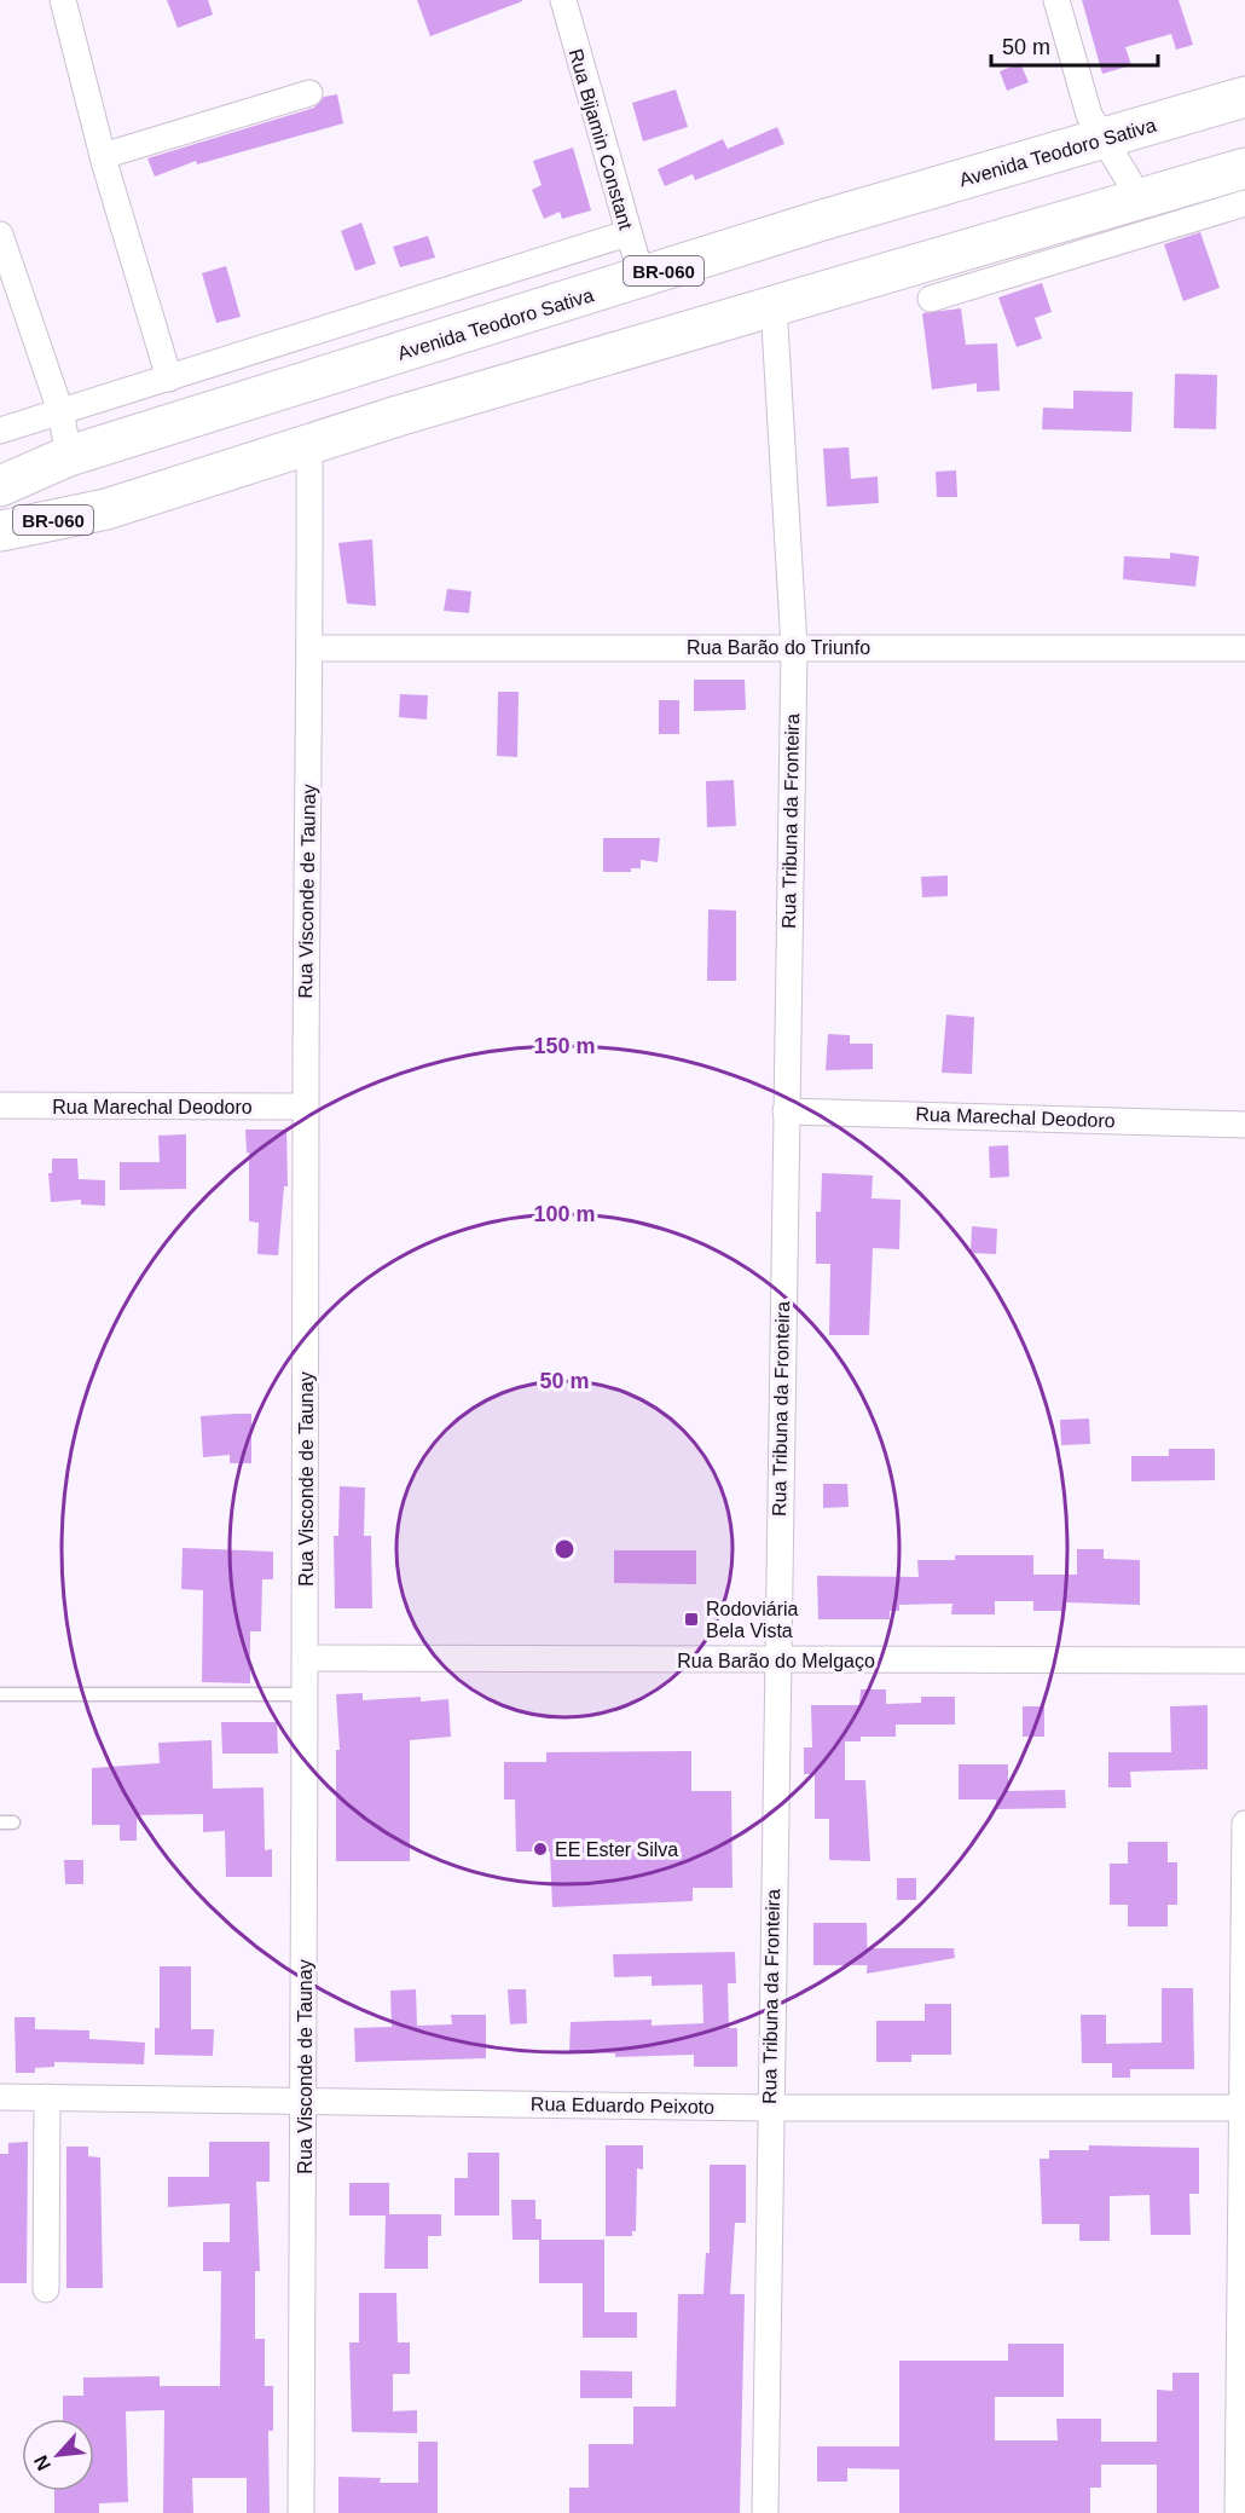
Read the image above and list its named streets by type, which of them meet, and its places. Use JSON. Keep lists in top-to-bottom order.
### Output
{
  "streets": {
    "main road": ["Avenida Teodoro Sativa", "BR-060"],
    "street": [
      "Rua Bijamin Constant",
      "Rua Barão do Triunfo",
      "Rua Tribuna da Fronteira",
      "Rua Visconde de Taunay",
      "Rua Marechal Deodoro",
      "Rua Barão do Melgaço",
      "Rua Eduardo Peixoto"
    ]
  },
  "crossings": [
    ["Rua Bijamin Constant", "Avenida Teodoro Sativa"],
    ["BR-060", "Rua Tribuna da Fronteira"],
    ["BR-060", "Rua Visconde de Taunay"],
    ["Rua Barão do Triunfo", "Rua Tribuna da Fronteira"],
    ["Rua Barão do Triunfo", "Rua Visconde de Taunay"],
    ["Rua Tribuna da Fronteira", "Rua Marechal Deodoro"],
    ["Rua Tribuna da Fronteira", "Rua Barão do Melgaço"],
    ["Rua Tribuna da Fronteira", "Rua Eduardo Peixoto"],
    ["Rua Visconde de Taunay", "Rua Marechal Deodoro"],
    ["Rua Visconde de Taunay", "Rua Barão do Melgaço"],
    ["Rua Visconde de Taunay", "Rua Eduardo Peixoto"]
  ],
  "places": {
    "transit": ["Rodoviária Bela Vista"],
    "other": ["EE Ester Silva"]
  },
  "scale_bar": "50 m",
  "north": "bottom left",
  "rings": ["150 m", "100 m", "50 m"]
}
